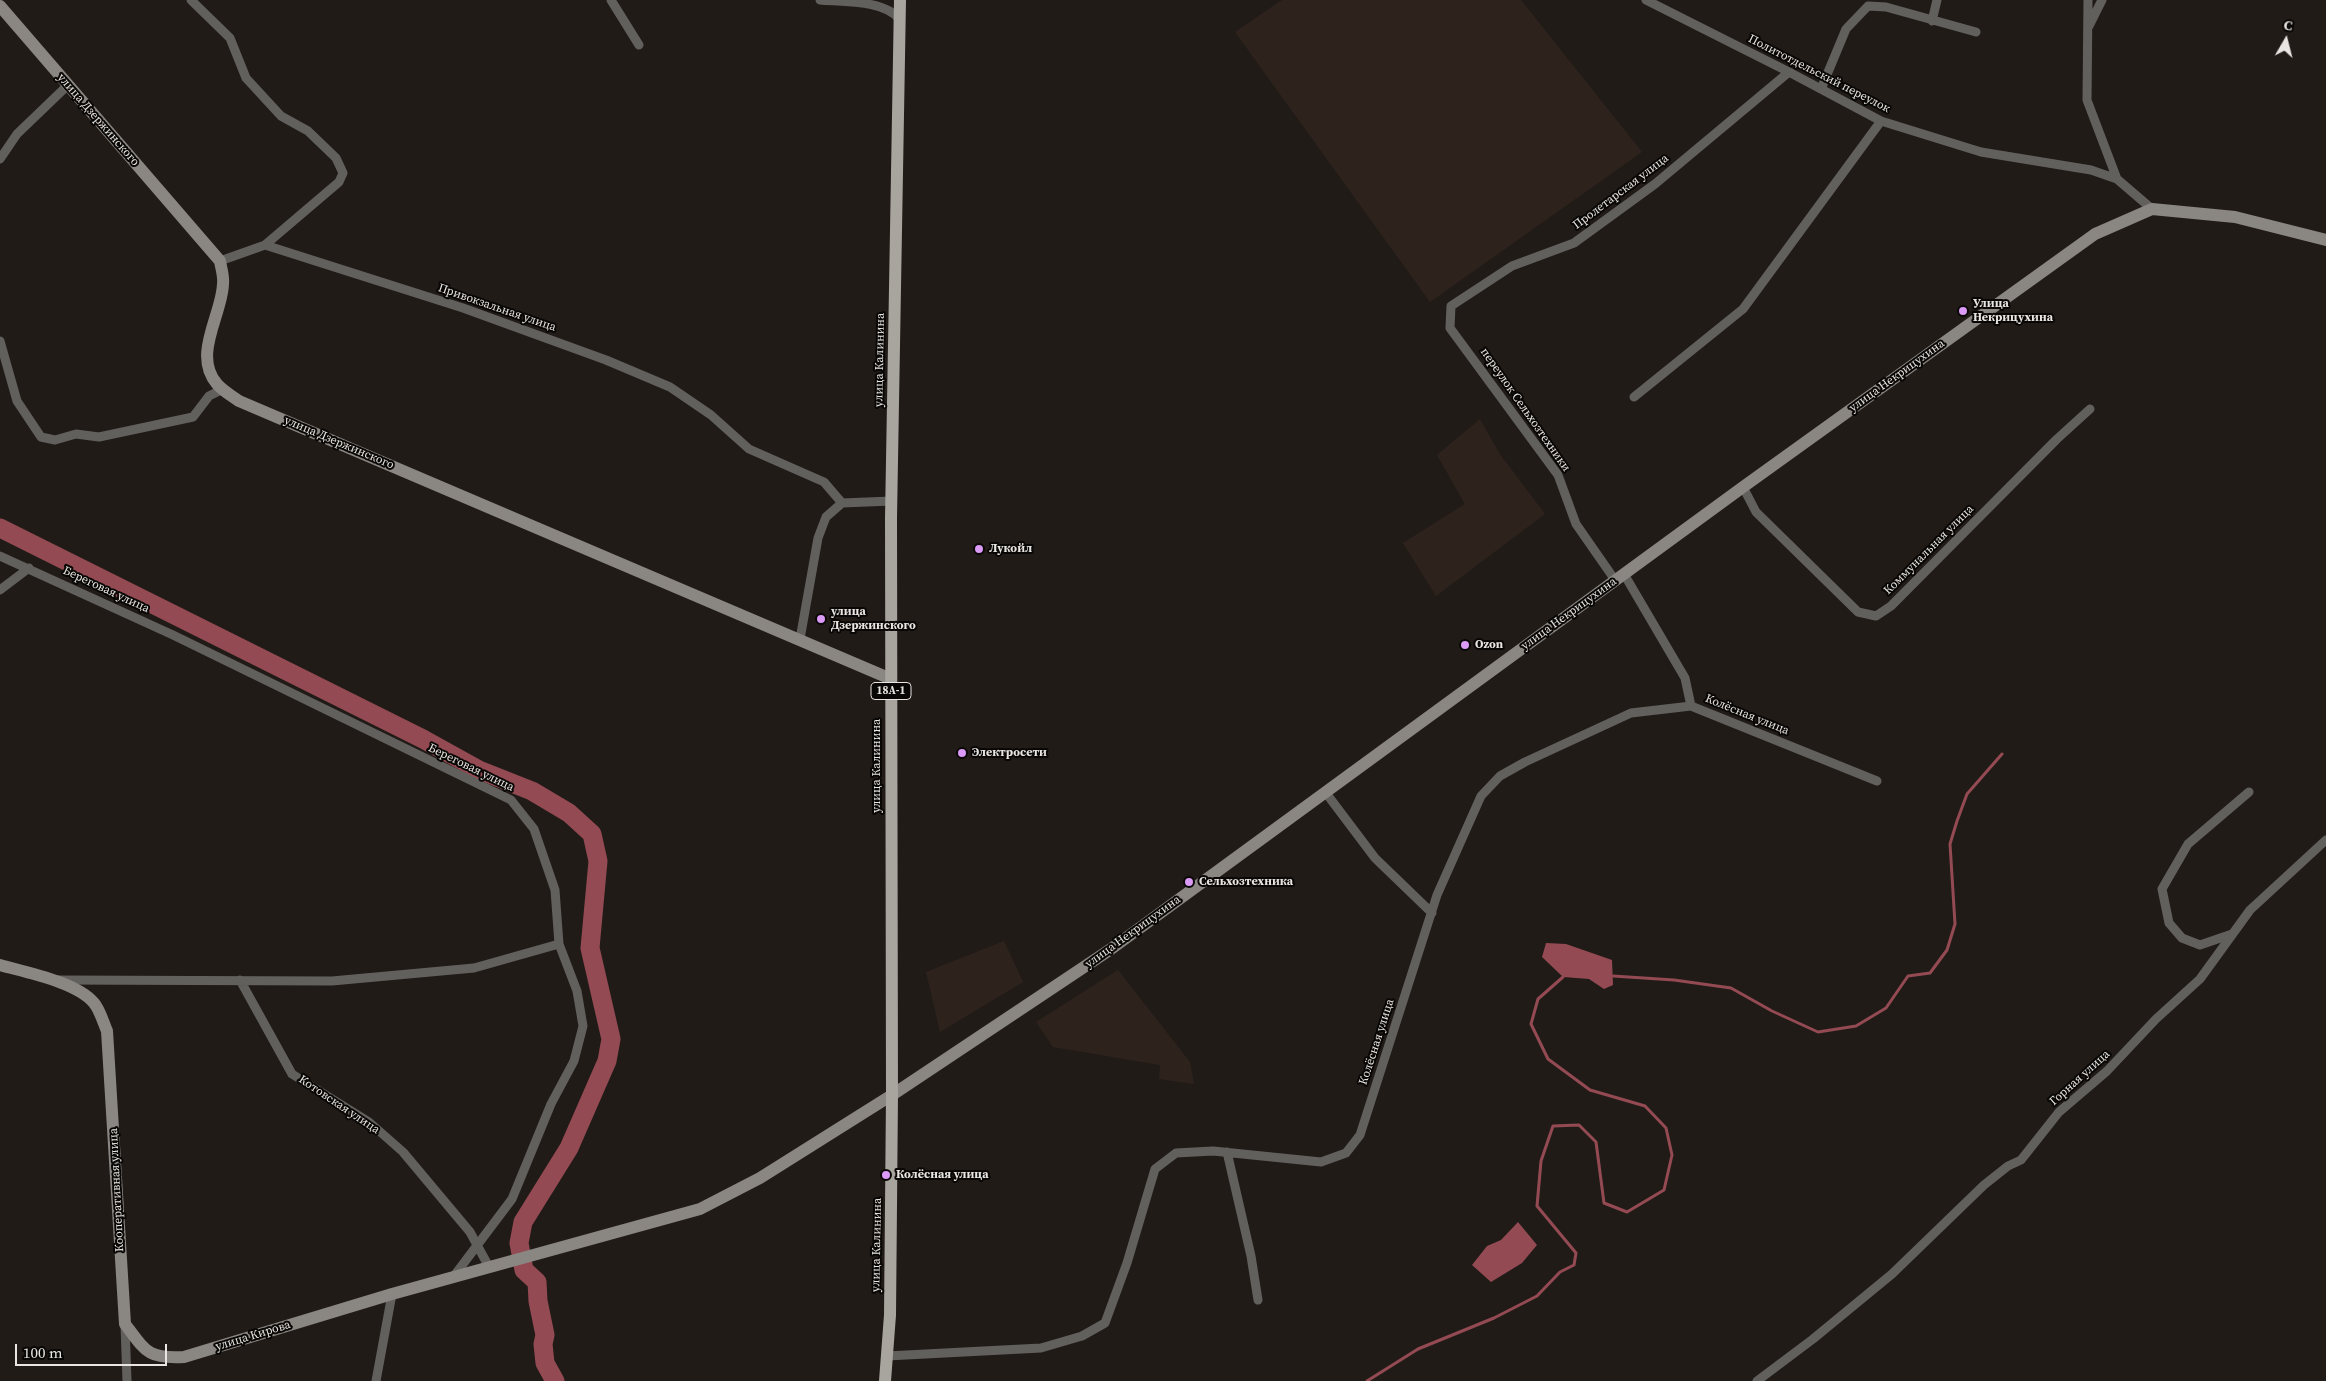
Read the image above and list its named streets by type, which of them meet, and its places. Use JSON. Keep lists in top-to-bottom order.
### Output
{
  "streets": {
    "main road": ["улица Калинина", "18А-1"],
    "street": [
      "Политотдельский переулок",
      "улица Дзержинского",
      "Пролетарская улица",
      "Привокзальная улица",
      "улица Некрицухина",
      "переулок Сельхозтехники",
      "Коммунальная улица",
      "Береговая улица",
      "Колёсная улица",
      "Горная улица",
      "Котовская улица",
      "Кооперативная улица",
      "улица Кирова"
    ]
  },
  "crossings": [
    ["Политотдельский переулок", "Пролетарская улица"],
    ["Политотдельский переулок", "улица Некрицухина"],
    ["улица Дзержинского", "улица Калинина"],
    ["Пролетарская улица", "переулок Сельхозтехники"],
    ["улица Калинина", "улица Некрицухина"],
    ["улица Калинина", "Колёсная улица"],
    ["улица Некрицухина", "переулок Сельхозтехники"],
    ["улица Некрицухина", "Коммунальная улица"],
    ["улица Некрицухина", "улица Кирова"],
    ["переулок Сельхозтехники", "Колёсная улица"],
    ["Береговая улица", "Котовская улица"],
    ["Береговая улица", "улица Кирова"],
    ["Котовская улица", "улица Кирова"],
    ["Кооперативная улица", "улица Кирова"]
  ],
  "places": [
    "Улица Некрицухина",
    "Лукойл",
    "улица Дзержинского",
    "Ozon",
    "Электросети",
    "Сельхозтехника",
    "Колёсная улица"
  ],
  "scale_bar": "100 m",
  "north": "top"
}
